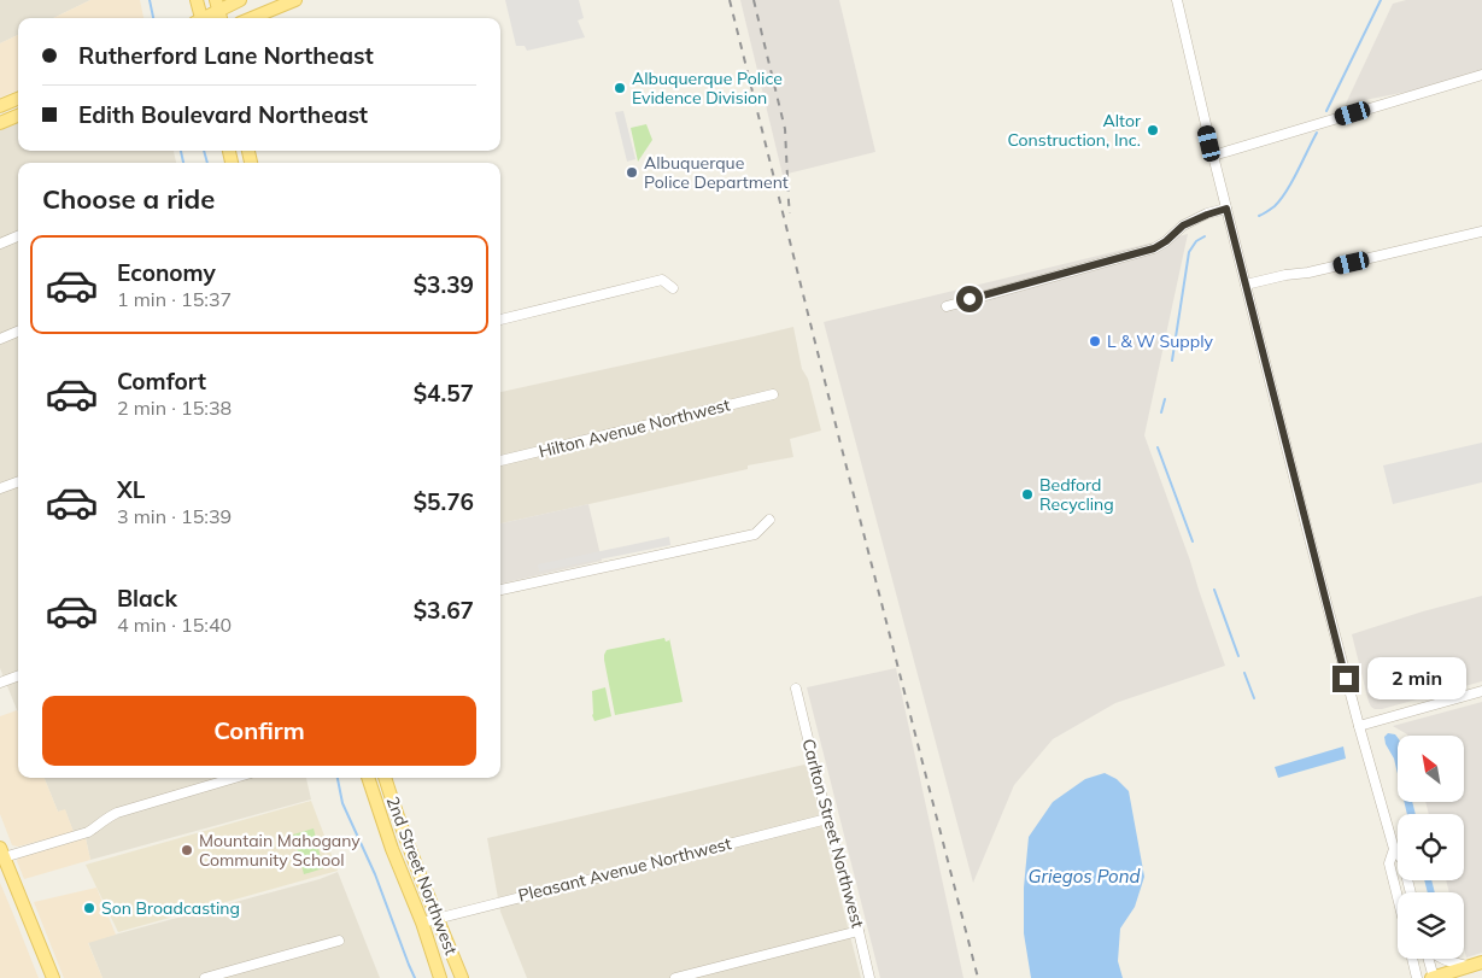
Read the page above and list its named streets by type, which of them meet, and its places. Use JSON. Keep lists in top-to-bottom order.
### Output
{
  "streets": {
    "main road": ["2nd Street Northwest"],
    "street": ["Hilton Avenue Northwest", "Carlton Street Northwest", "Pleasant Avenue Northwest"]
  },
  "crossings": [
    ["Carlton Street Northwest", "Pleasant Avenue Northwest"],
    ["Pleasant Avenue Northwest", "2nd Street Northwest"]
  ],
  "water": ["Griegos Pond"],
  "places": [
    "Albuquerque Police Evidence Division",
    "Altor Construction, Inc.",
    "Albuquerque Police Department",
    "L & W Supply",
    "Bedford Recycling",
    "Mountain Mahogany Community School",
    "Son Broadcasting"
  ],
  "north": "top left",
  "page": {
    "banner": ["Rutherford Lane Northeast", "Edith Boulevard Northeast"],
    "heading": "Choose a ride",
    "list": [
      {
        "name": "Economy",
        "note": "1 min · 15:37",
        "value": "$3.39"
      },
      {
        "name": "Comfort",
        "note": "2 min · 15:38",
        "value": "$4.57"
      },
      {
        "name": "XL",
        "note": "3 min · 15:39",
        "value": "$5.76"
      },
      {
        "name": "Black",
        "note": "4 min · 15:40",
        "value": "$3.67"
      }
    ],
    "bubble": "2 min",
    "buttons": "Confirm"
  }
}
